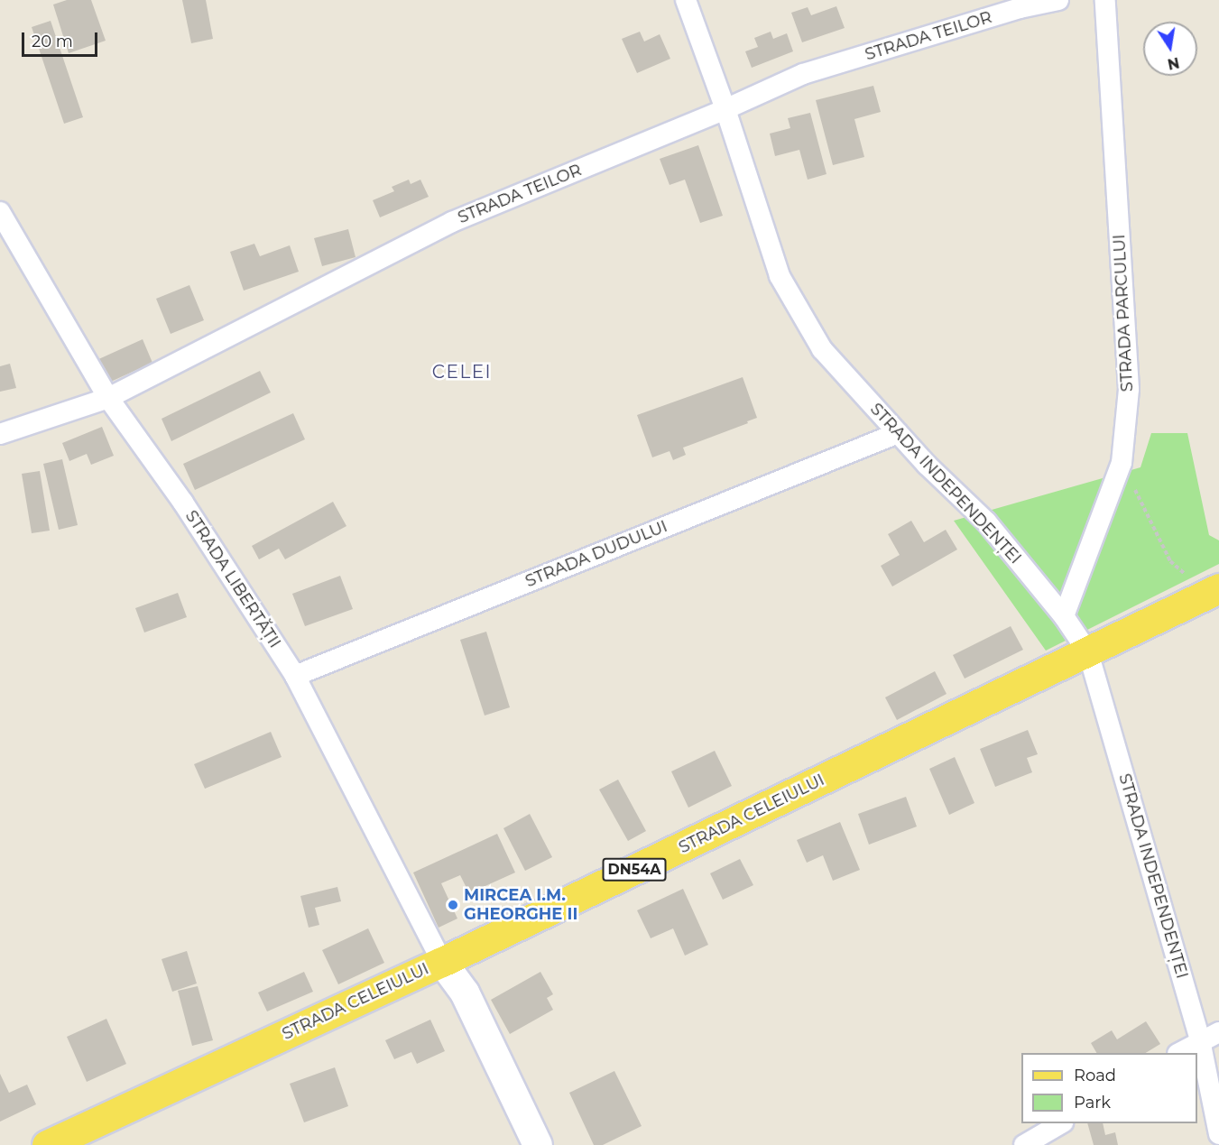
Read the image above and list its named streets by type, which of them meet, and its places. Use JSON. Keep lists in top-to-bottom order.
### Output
{
  "streets": {
    "main road": ["STRADA CELEIULUI", "DN54A"],
    "street": [
      "STRADA TEILOR",
      "STRADA PARCULUI",
      "STRADA INDEPENDENȚEI",
      "STRADA DUDULUI",
      "STRADA LIBERTĂȚII"
    ]
  },
  "crossings": [
    ["STRADA TEILOR", "STRADA INDEPENDENȚEI"],
    ["STRADA TEILOR", "STRADA LIBERTĂȚII"],
    ["STRADA PARCULUI", "STRADA INDEPENDENȚEI"],
    ["STRADA INDEPENDENȚEI", "STRADA DUDULUI"],
    ["STRADA INDEPENDENȚEI", "STRADA CELEIULUI"],
    ["STRADA DUDULUI", "STRADA LIBERTĂȚII"],
    ["STRADA LIBERTĂȚII", "STRADA CELEIULUI"]
  ],
  "districts": ["CELEI"],
  "places": ["MIRCEA I.M. GHEORGHE II"],
  "legend": ["Road", "Park"],
  "scale_bar": "20 m",
  "north": "bottom"
}
